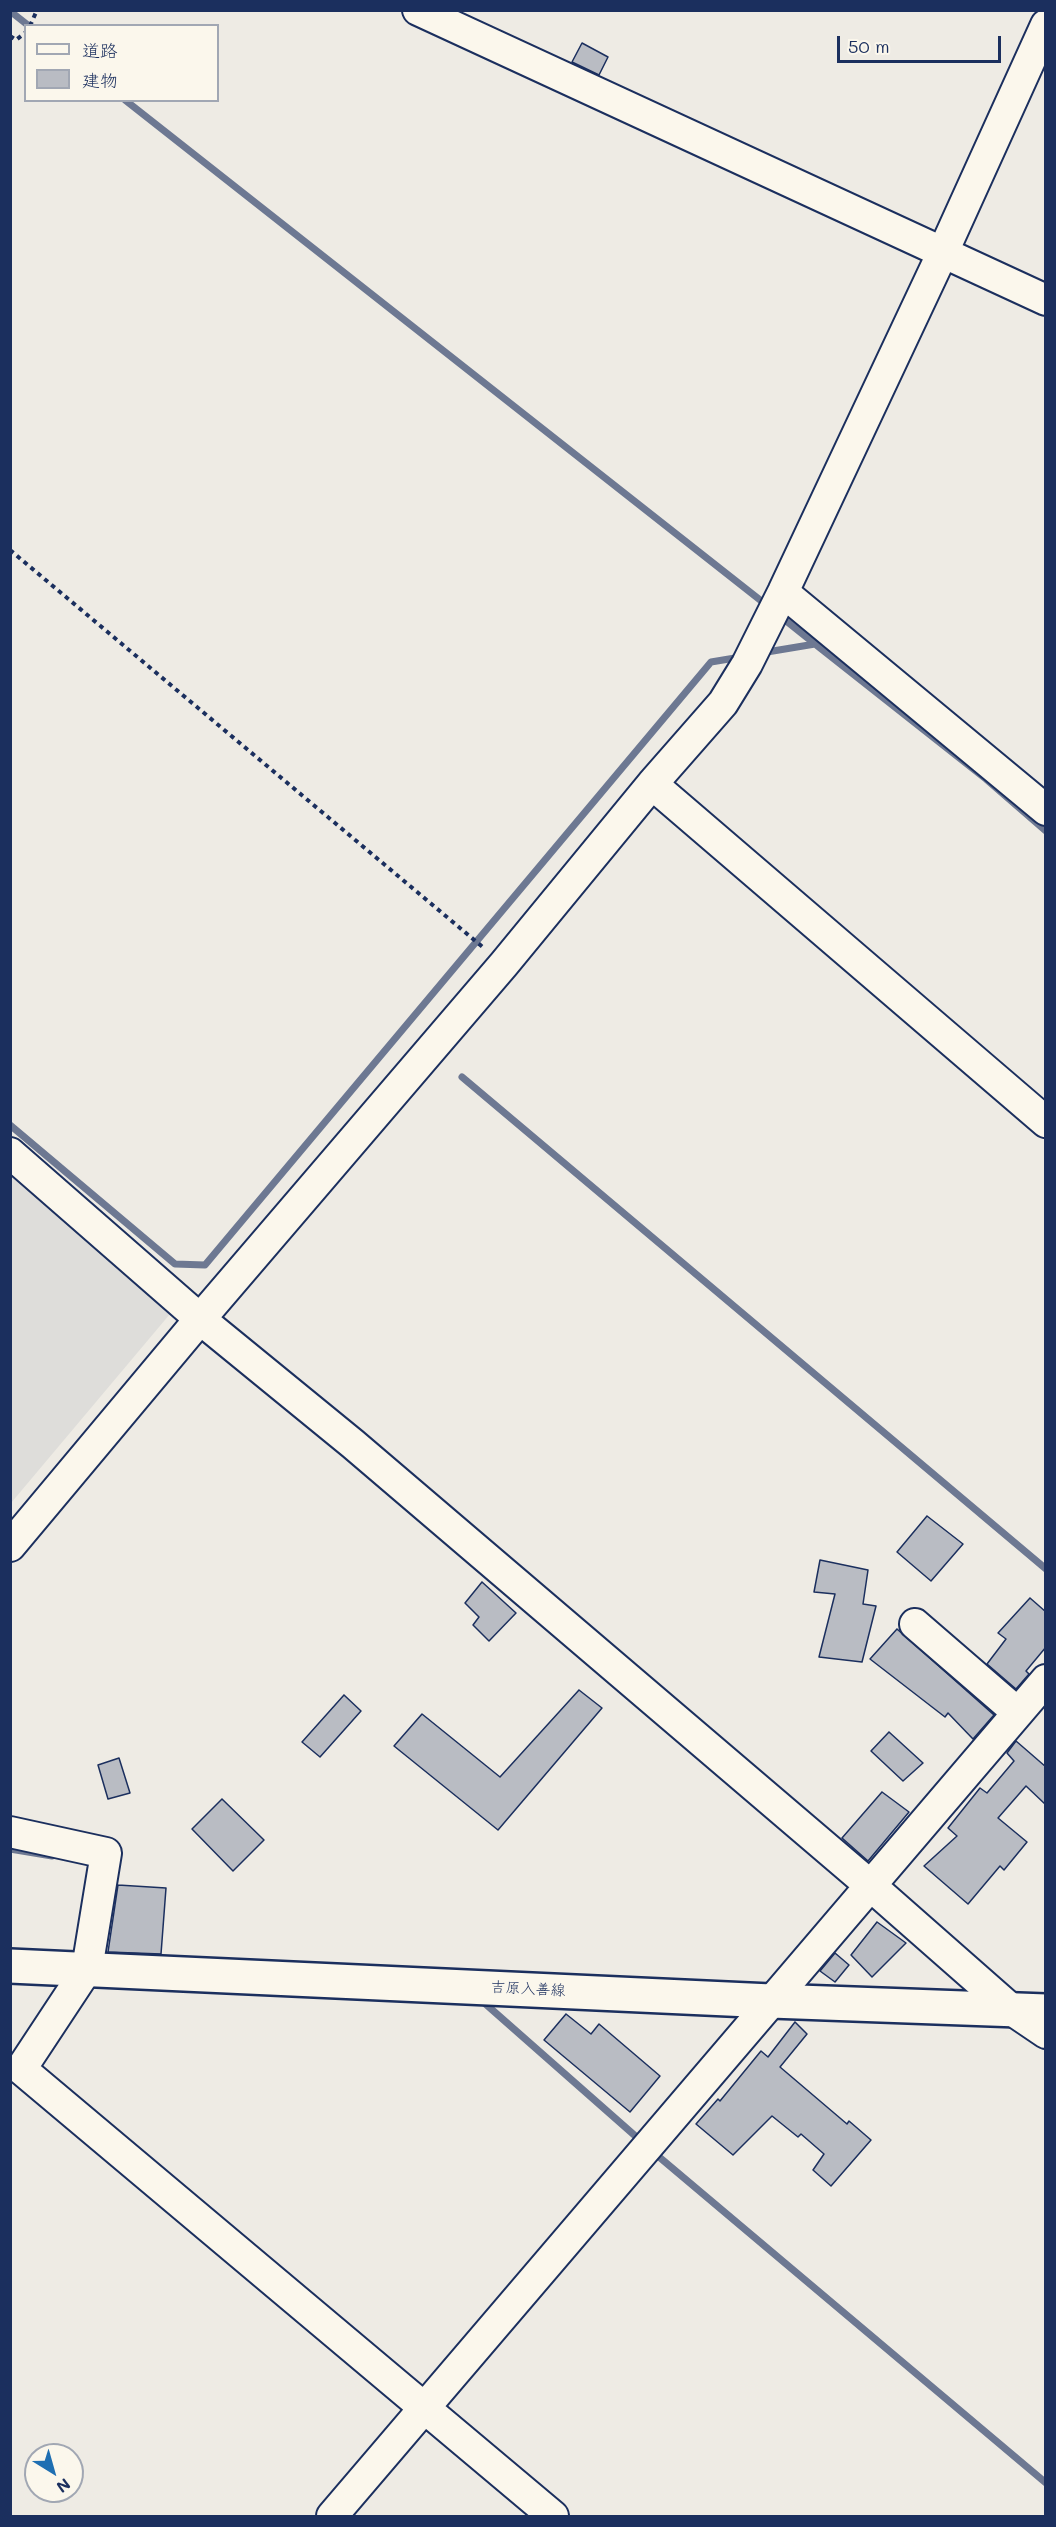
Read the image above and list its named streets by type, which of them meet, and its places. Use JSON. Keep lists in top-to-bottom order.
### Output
{
  "streets": {
    "main road": ["吉原入善線"]
  },
  "legend": ["道路", "建物"],
  "scale_bar": "50 m",
  "north": "bottom right"
}
